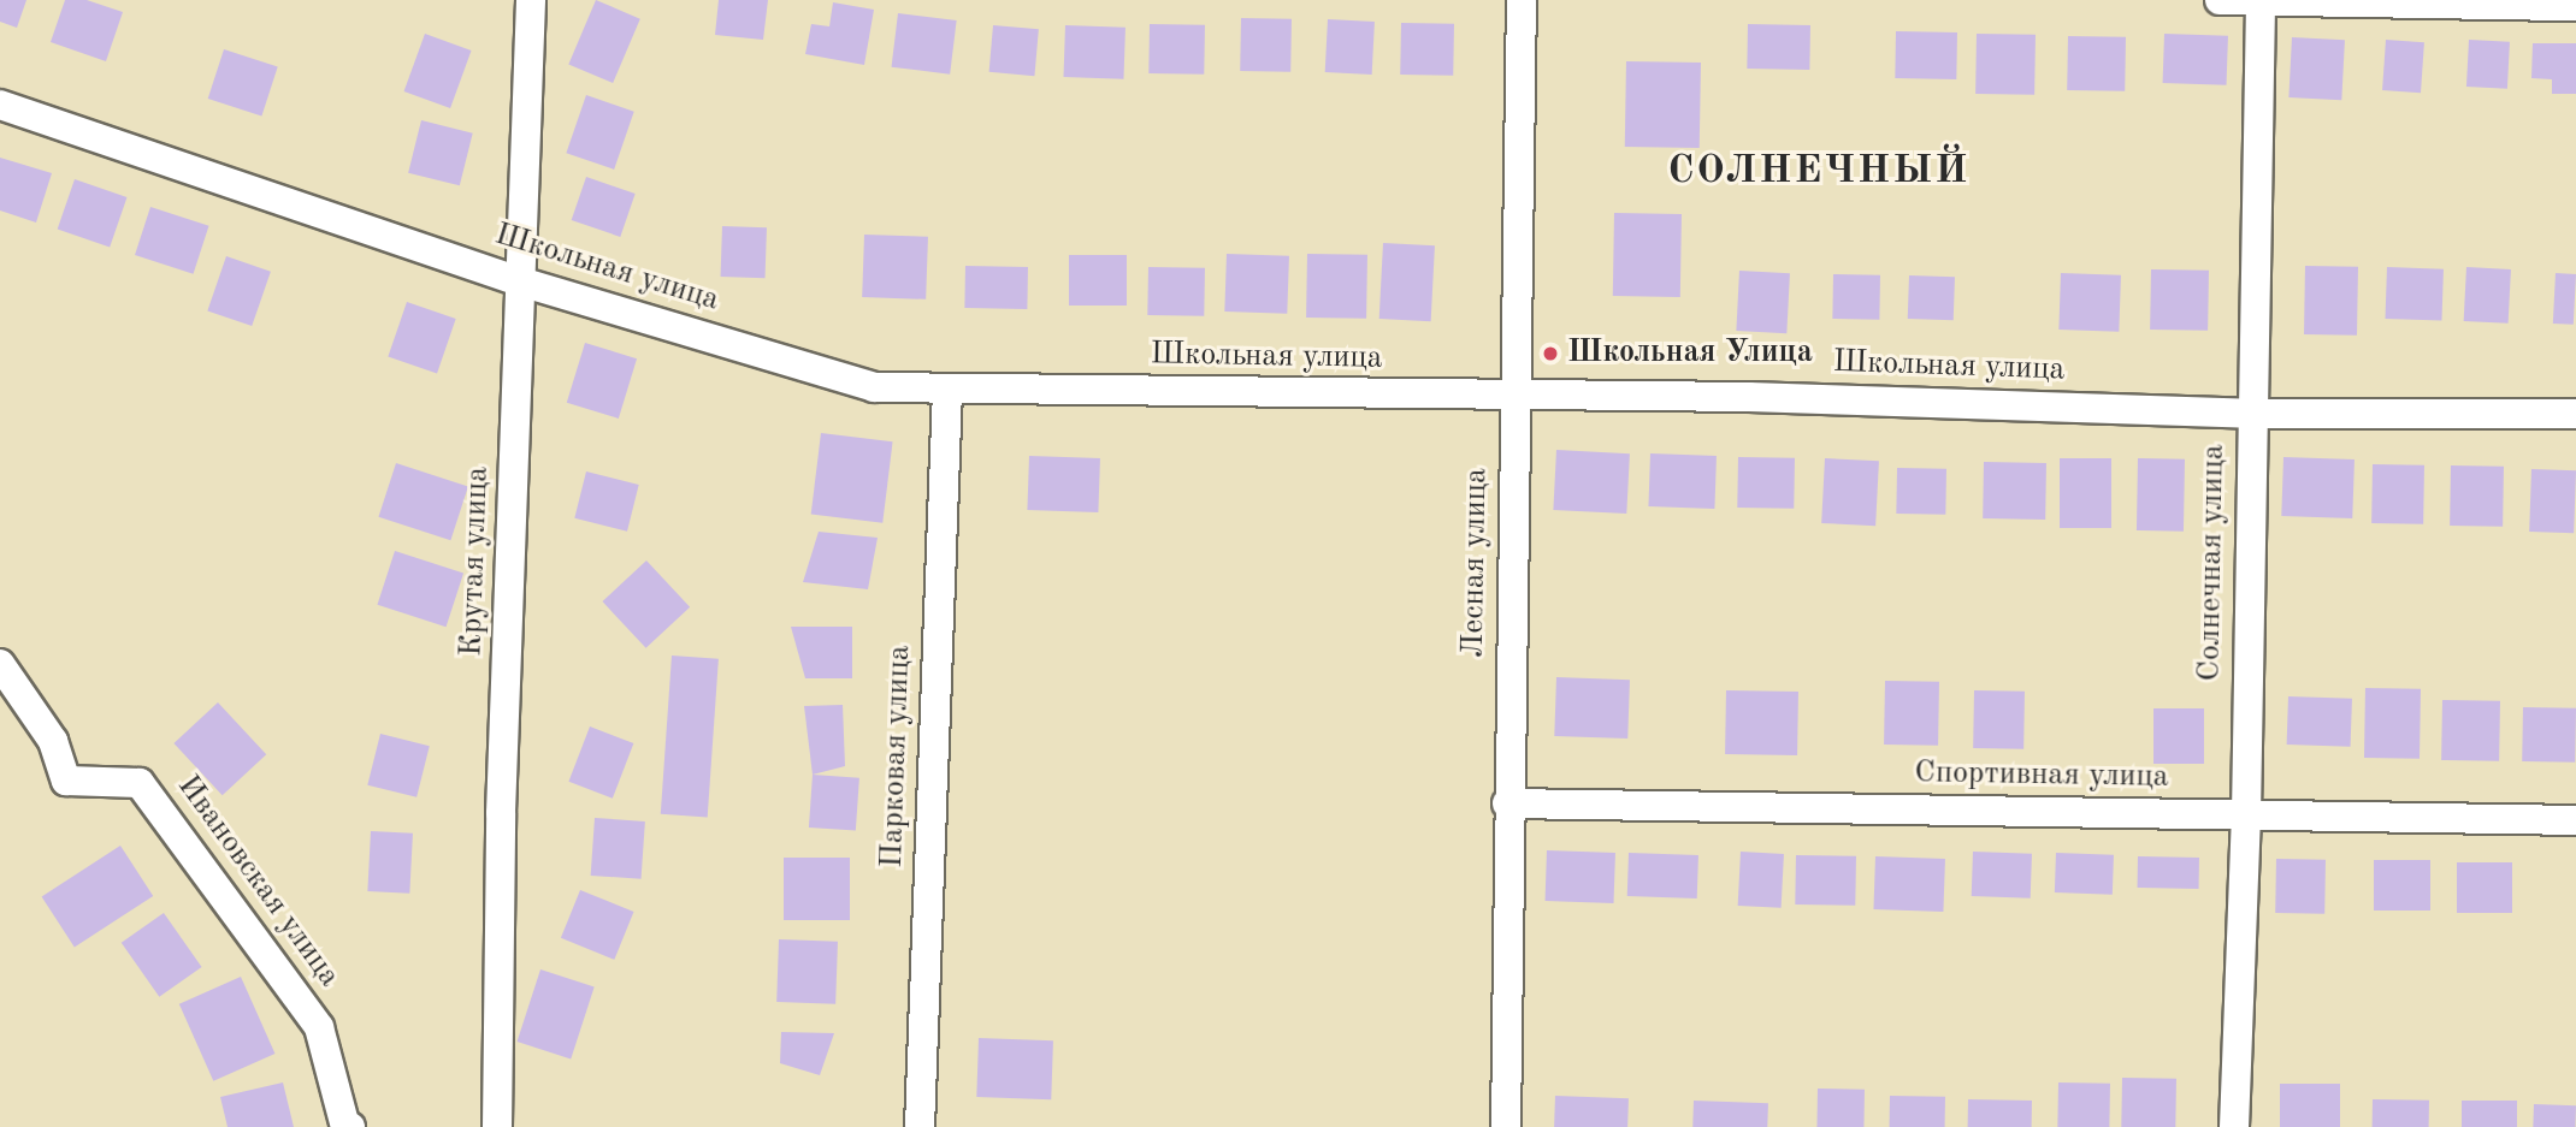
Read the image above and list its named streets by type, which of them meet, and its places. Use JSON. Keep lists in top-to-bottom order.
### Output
{
  "streets": {
    "street": [
      "Школьная улица",
      "Крутая улица",
      "Лесная улица",
      "Солнечная улица",
      "Парковая улица",
      "Спортивная улица",
      "Ивановская улица"
    ]
  },
  "crossings": [
    ["Школьная улица", "Крутая улица"],
    ["Школьная улица", "Лесная улица"],
    ["Школьная улица", "Солнечная улица"],
    ["Школьная улица", "Парковая улица"],
    ["Лесная улица", "Спортивная улица"],
    ["Солнечная улица", "Спортивная улица"]
  ],
  "districts": ["СОЛНЕЧНЫЙ"],
  "places": ["Школьная Улица"]
}
